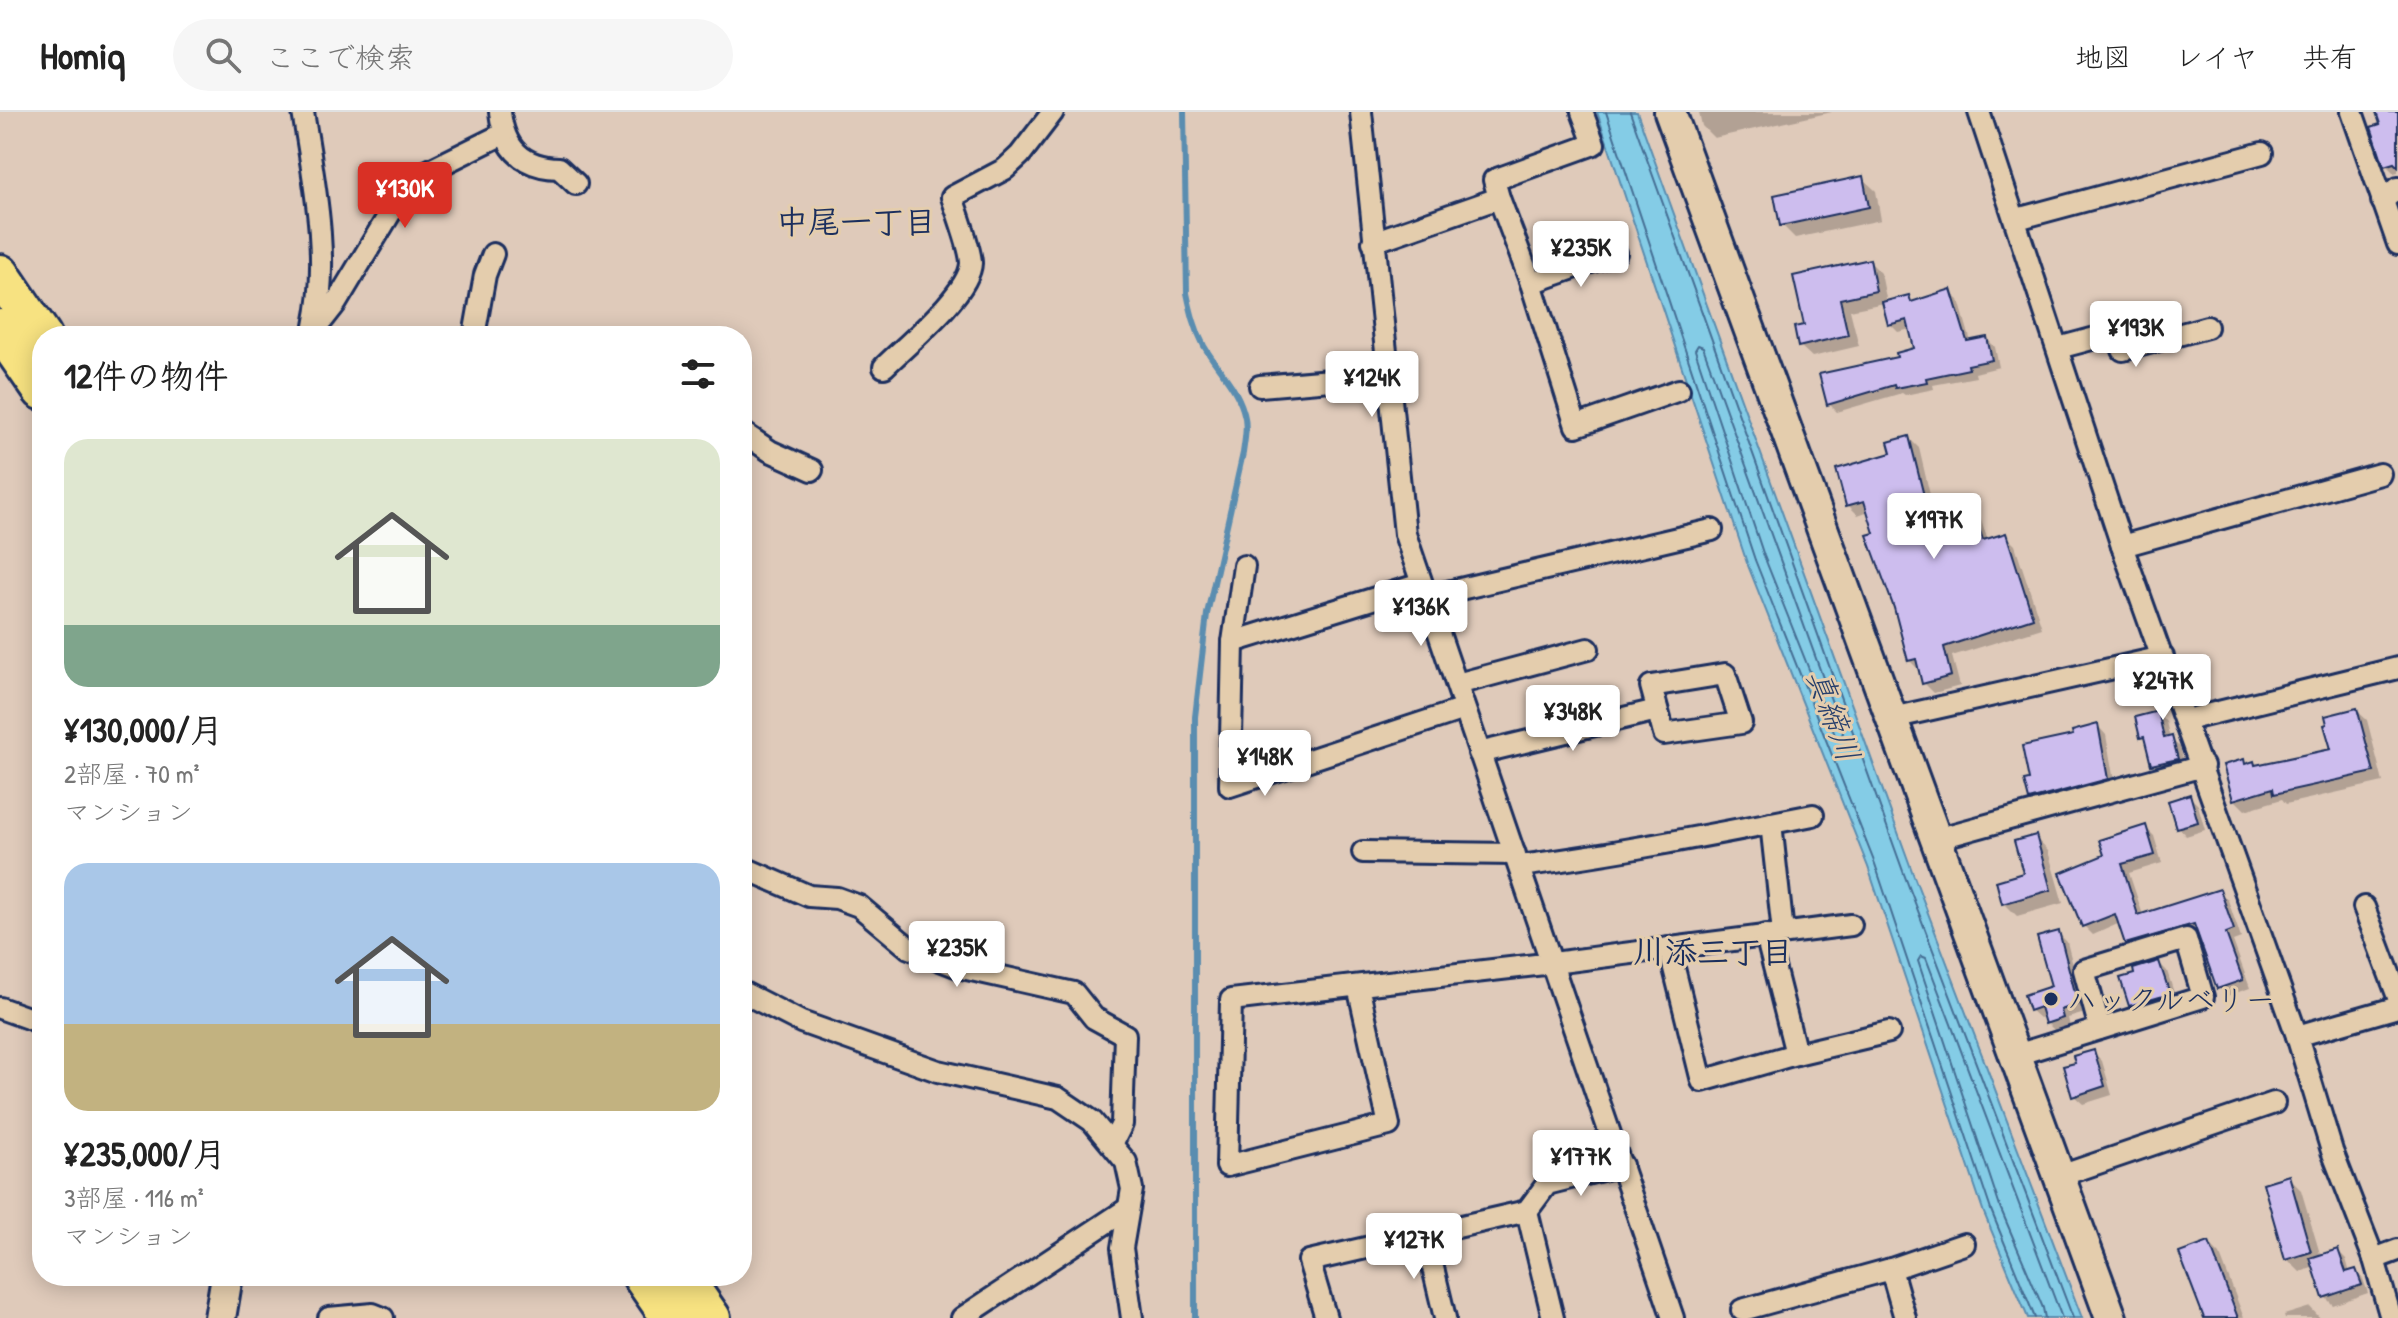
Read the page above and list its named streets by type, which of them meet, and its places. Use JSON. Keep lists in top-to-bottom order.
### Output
{
  "districts": ["中尾一丁目", "川添三丁目"],
  "water": ["真締川"],
  "places": ["ハックルベリー"],
  "page": {
    "header": "Homiq",
    "search": "ここで検索",
    "nav": ["地図", "レイヤ", "共有"],
    "price": [
      "¥130K",
      "¥235K",
      "¥193K",
      "¥124K",
      "¥197K",
      "¥136K",
      "¥247K",
      "¥348K",
      "¥148K",
      "¥235K",
      "¥177K",
      "¥127K"
    ],
    "heading": "12件の物件",
    "list": [
      {
        "name": "¥130,000/月",
        "note": "2部屋 · 70 m² · マンション"
      },
      {
        "name": "¥235,000/月",
        "note": "3部屋 · 116 m² · マンション"
      }
    ]
  }
}
